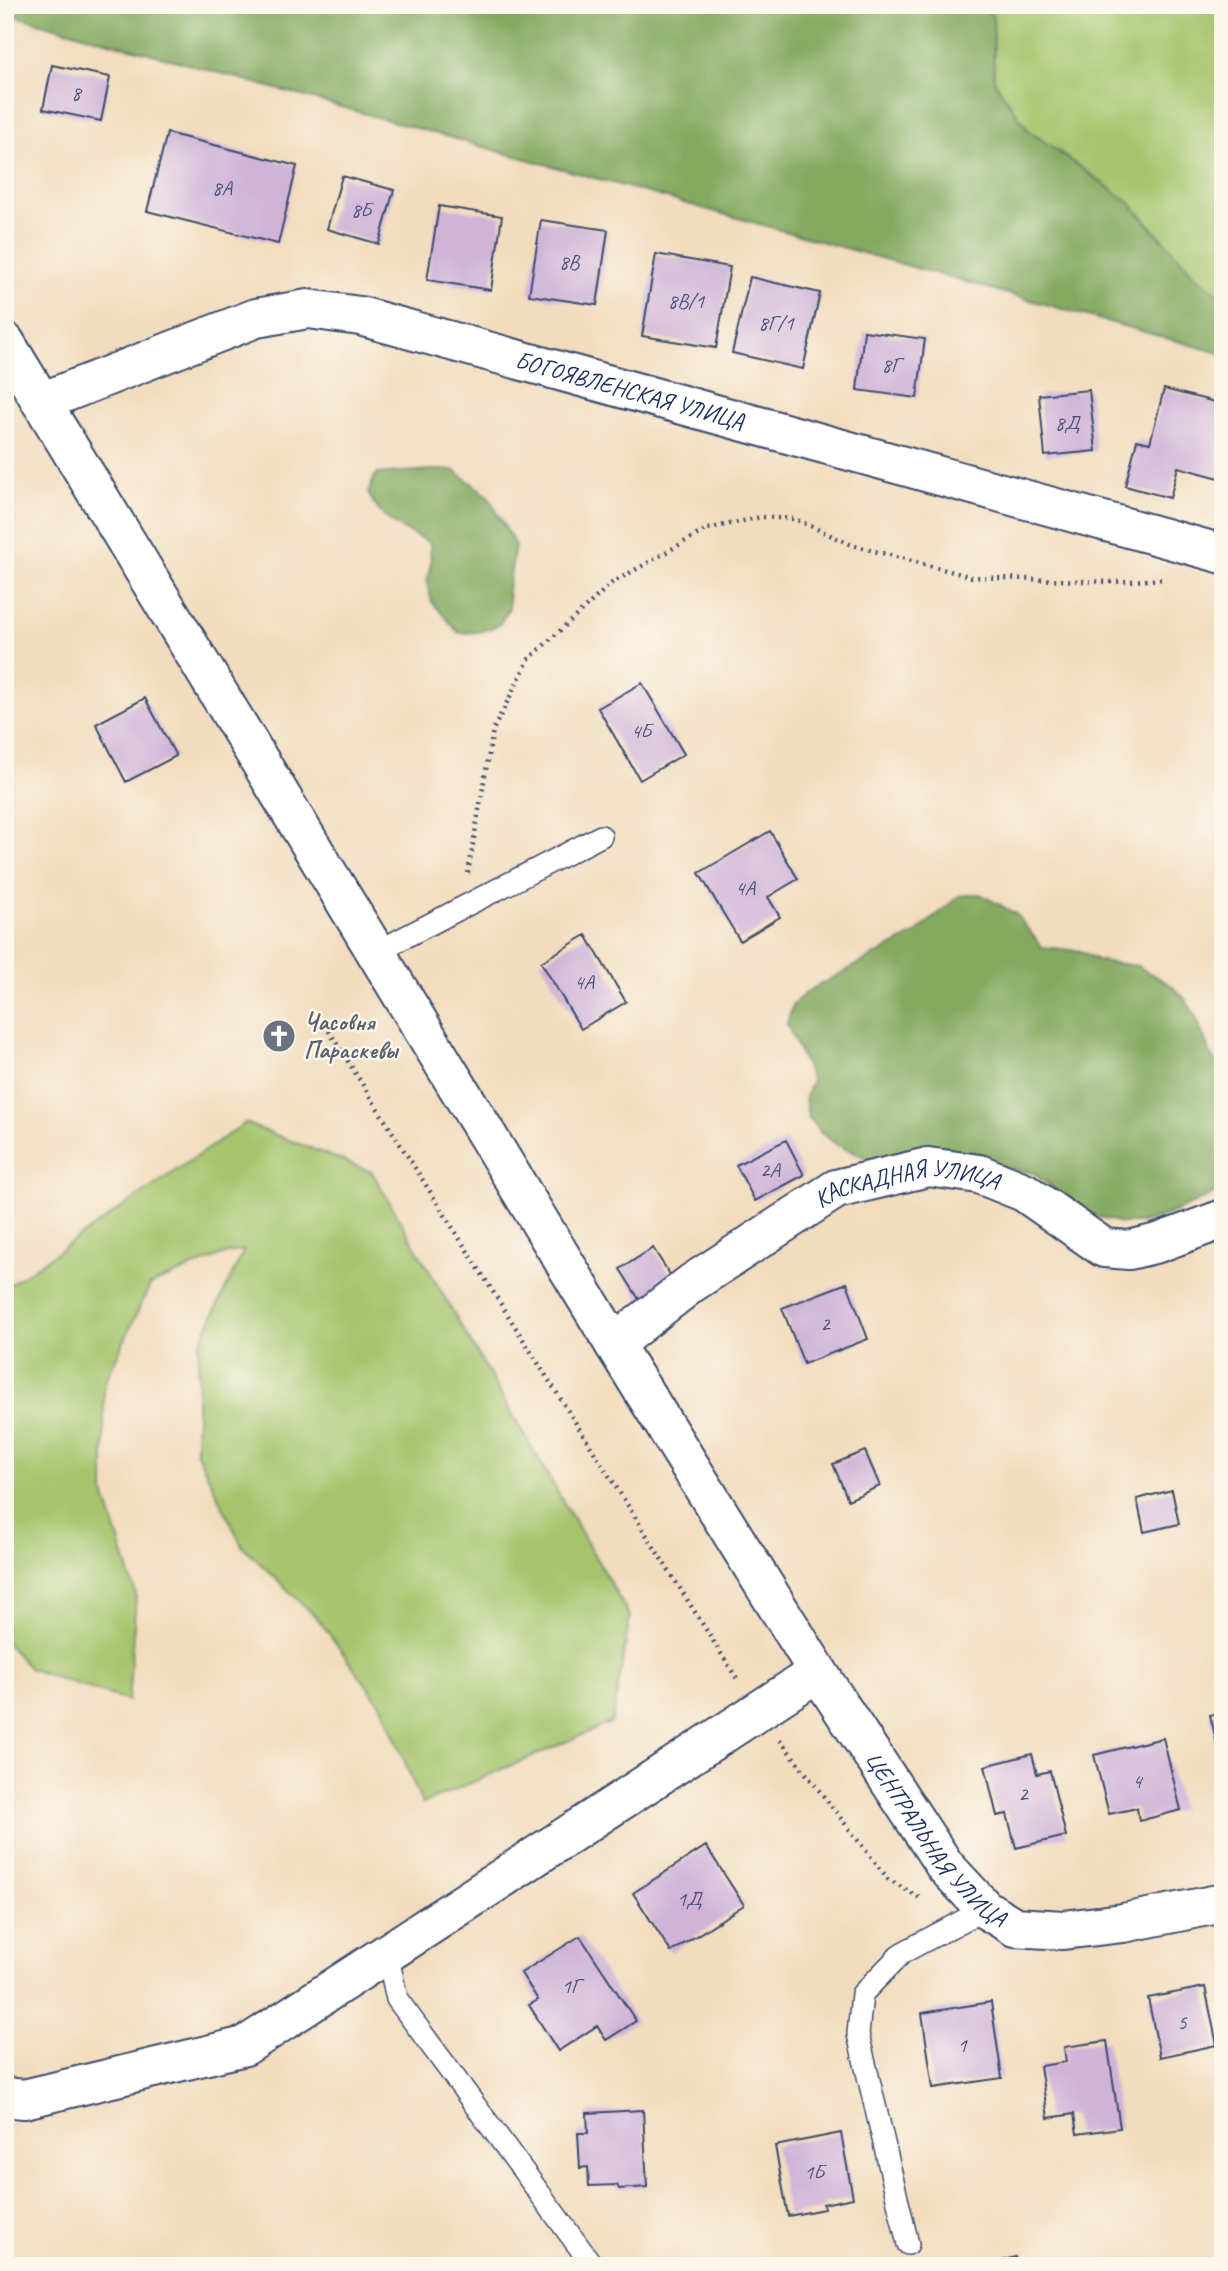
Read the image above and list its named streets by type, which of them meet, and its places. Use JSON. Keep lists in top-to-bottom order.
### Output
{
  "streets": {
    "street": ["БОГОЯВЛЕНСКАЯ УЛИЦА", "КАСКАДНАЯ УЛИЦА", "ЦЕНТРАЛЬНАЯ УЛИЦА"]
  },
  "crossings": [
    ["БОГОЯВЛЕНСКАЯ УЛИЦА", "ЦЕНТРАЛЬНАЯ УЛИЦА"],
    ["КАСКАДНАЯ УЛИЦА", "ЦЕНТРАЛЬНАЯ УЛИЦА"]
  ],
  "places": {
    "church": ["Часовня Параскевы"]
  },
  "house_numbers": [
    "8",
    "8А",
    "8Б",
    "8В",
    "8В/1",
    "8Г/1",
    "8Г",
    "8Д",
    "4Б",
    "4А",
    "4А",
    "2А",
    "2",
    "4",
    "2",
    "1Д",
    "1Г",
    "5",
    "1",
    "1Б"
  ]
}
